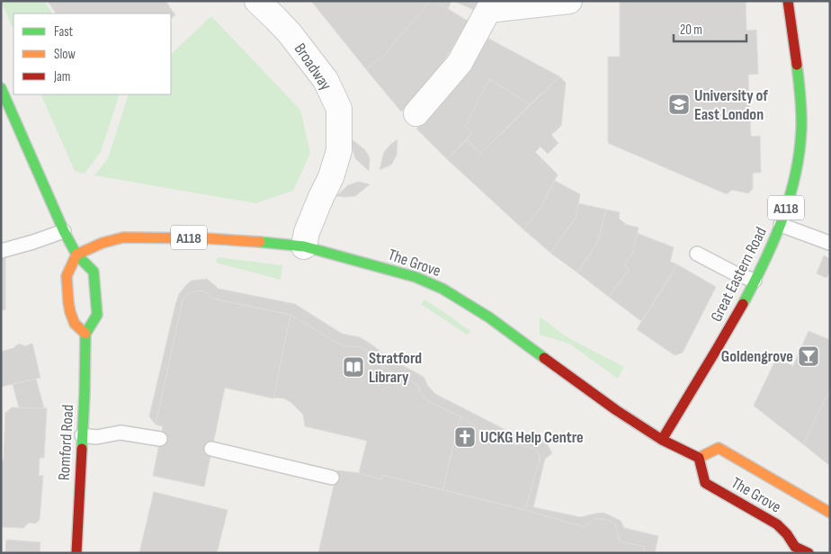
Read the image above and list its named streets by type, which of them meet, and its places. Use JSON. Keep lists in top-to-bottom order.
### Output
{
  "streets": {
    "main road": [
      "A118",
      "The Grove",
      "Great Eastern Road",
      "Romford Road"
    ],
    "street": ["Broadway"]
  },
  "crossings": [
    ["Broadway", "The Grove"],
    ["The Grove", "Great Eastern Road"]
  ],
  "places": {
    "school or university": ["University of East London"],
    "bar": ["Goldengrove"],
    "library": ["Stratford Library"],
    "church": ["UCKG Help Centre"]
  },
  "legend": ["Fast", "Slow", "Jam"],
  "scale_bar": "20 m"
}
